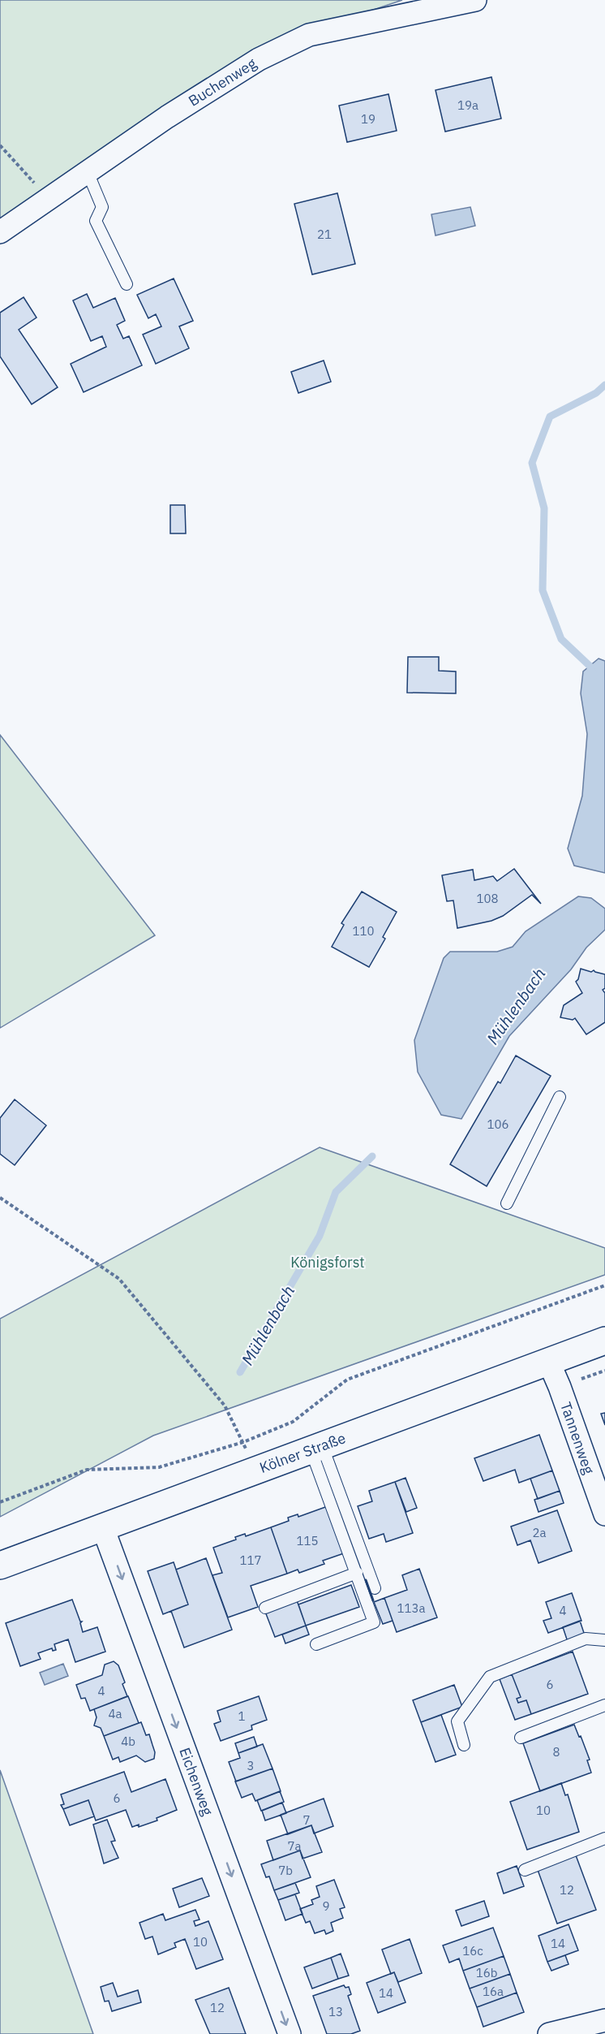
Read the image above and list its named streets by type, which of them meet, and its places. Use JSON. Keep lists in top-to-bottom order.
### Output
{
  "streets": {
    "main road": ["Kölner Straße"],
    "street": ["Buchenweg", "Tannenweg", "Eichenweg"]
  },
  "crossings": [
    ["Tannenweg", "Kölner Straße"],
    ["Kölner Straße", "Eichenweg"]
  ],
  "one_way": ["Eichenweg"],
  "water": ["Mühlenbach"],
  "parks": ["Königsforst"],
  "house_numbers": [
    "19a",
    "19",
    "21",
    "108",
    "110",
    "106",
    "2a",
    "115",
    "117",
    "113a",
    "4",
    "6",
    "4",
    "4a",
    "1",
    "4b",
    "8",
    "3",
    "6",
    "10",
    "7",
    "7a",
    "7b",
    "12",
    "9",
    "10",
    "14",
    "16c",
    "16b",
    "16a",
    "14",
    "12",
    "13"
  ]
}
